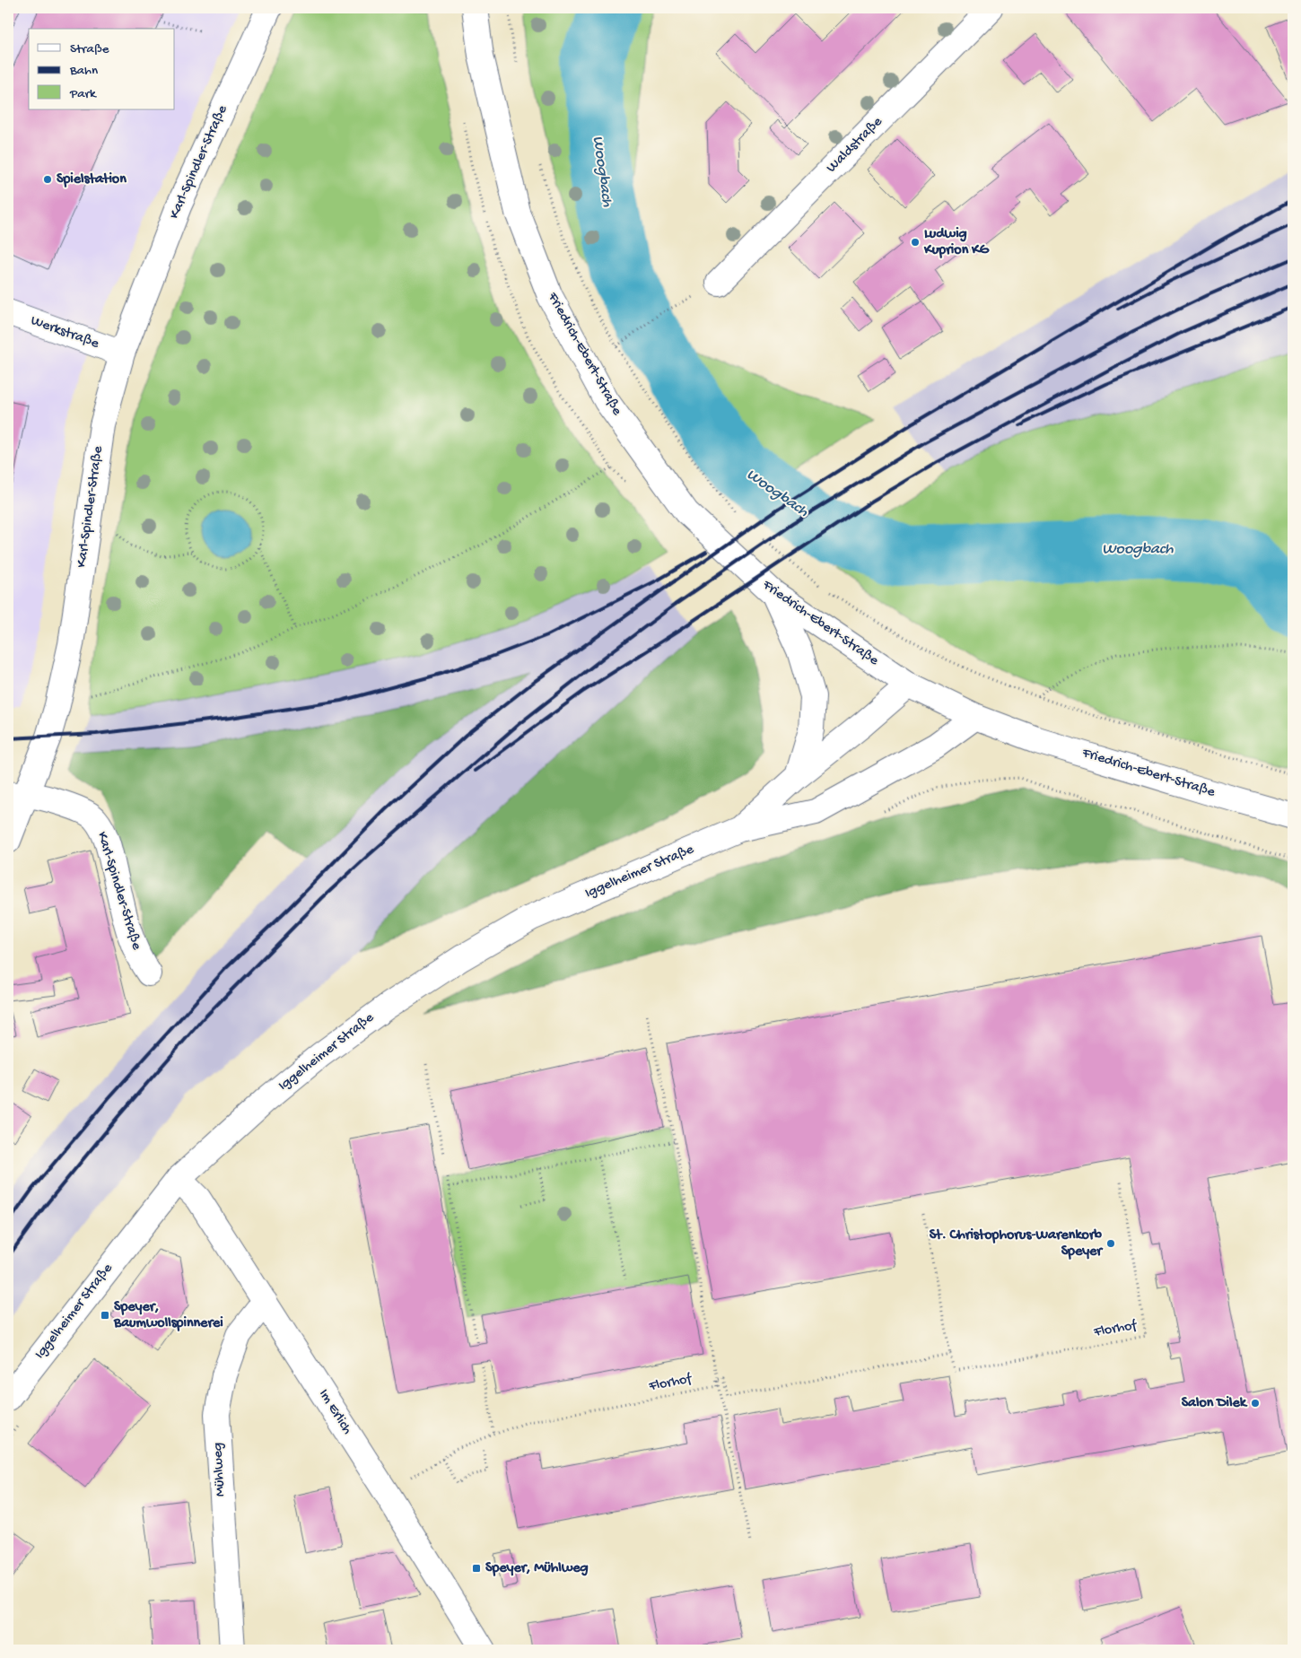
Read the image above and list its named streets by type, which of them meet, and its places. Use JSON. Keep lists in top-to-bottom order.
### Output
{
  "streets": {
    "main road": [
      "Waldstraße",
      "Karl-Spindler-Straße",
      "Werkstraße",
      "Friedrich-Ebert-Straße",
      "Iggelheimer Straße",
      "Im Erlich",
      "Mühlweg"
    ],
    "path": ["Florhof"]
  },
  "crossings": [
    ["Karl-Spindler-Straße", "Werkstraße"],
    ["Friedrich-Ebert-Straße", "Iggelheimer Straße"],
    ["Iggelheimer Straße", "Im Erlich"],
    ["Florhof", "Im Erlich"],
    ["Im Erlich", "Mühlweg"]
  ],
  "water": ["Woogbach"],
  "places": {
    "other": [
      "Spielstation",
      "Ludwig Kuprion KG",
      "St. Christophorus-Warenkorb Speyer",
      "Salon Dilek"
    ],
    "transit": ["Speyer, Baumwollspinnerei", "Speyer, Mühlweg"]
  },
  "legend": ["Straße", "Bahn", "Park"]
}
